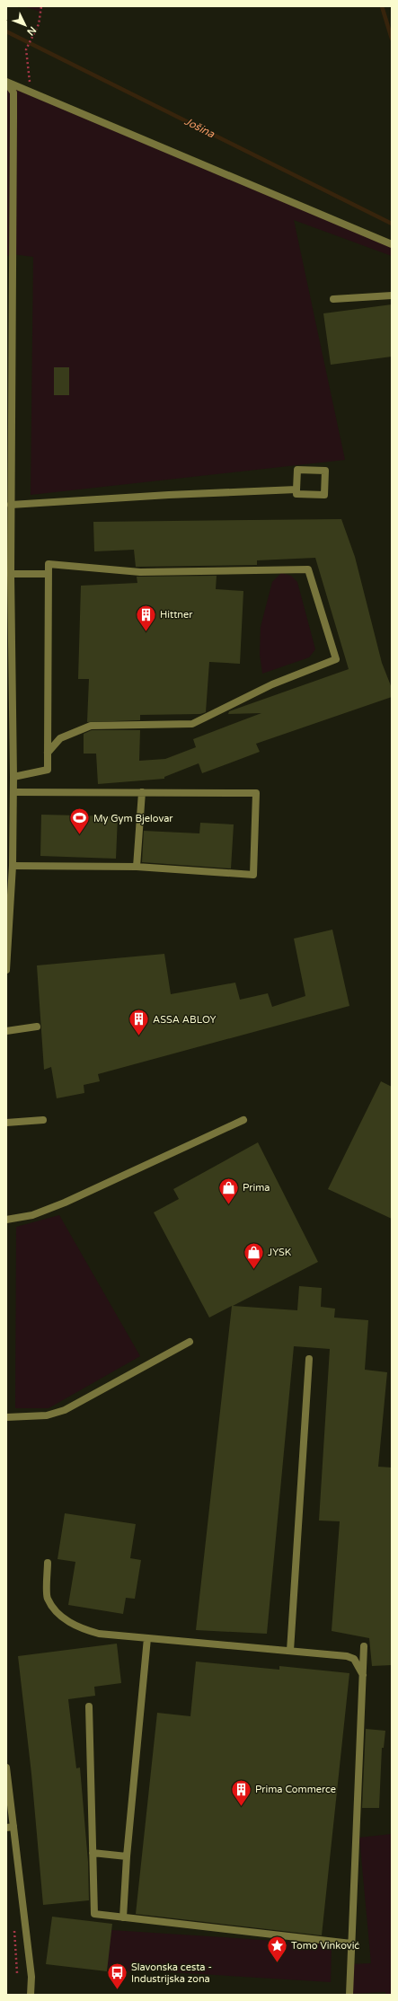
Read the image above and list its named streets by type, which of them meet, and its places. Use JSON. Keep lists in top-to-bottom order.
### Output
{
  "water": ["Jošina"],
  "places": {
    "building": ["Hittner", "ASSA ABLOY", "Prima Commerce"],
    "sports": ["My Gym Bjelovar"],
    "shop": ["Prima", "JYSK"],
    "place": ["Tomo Vinković"],
    "bus stop": ["Slavonska cesta - Industrijska zona"]
  },
  "north": "bottom right"
}
